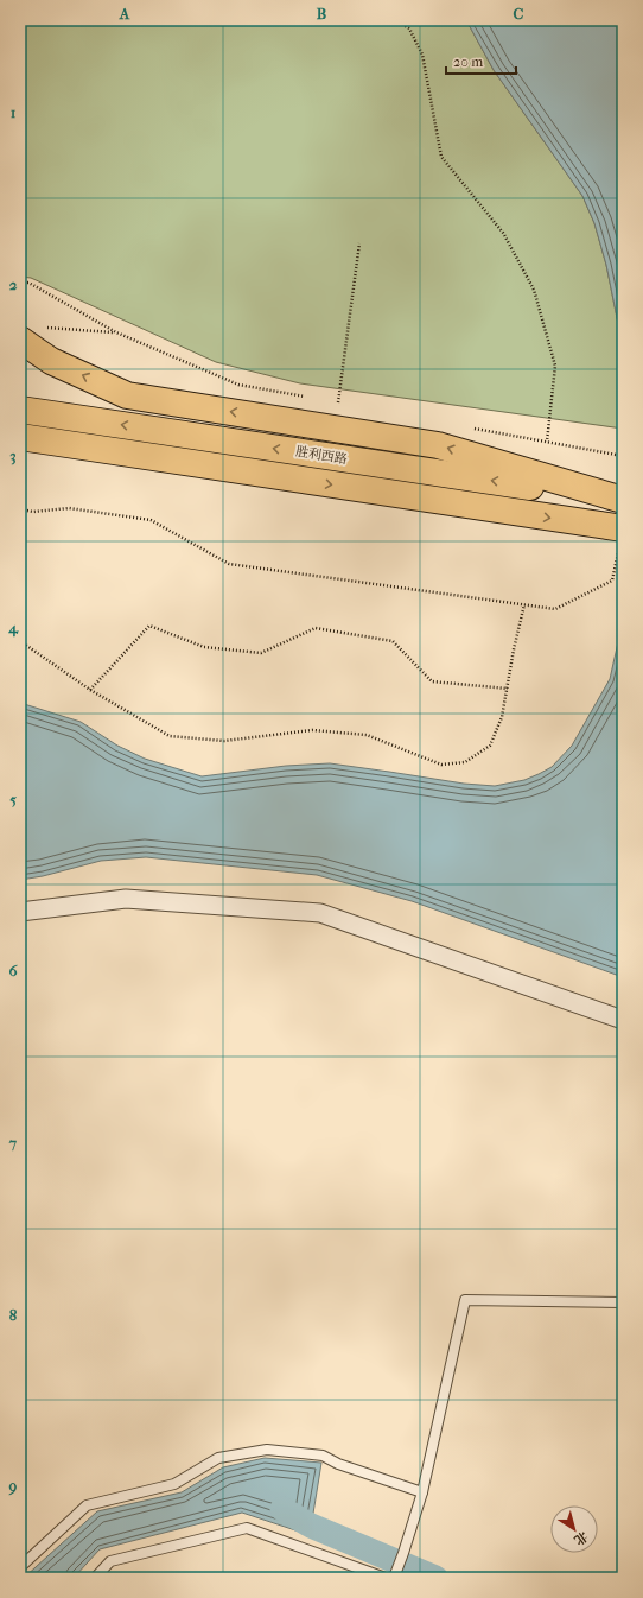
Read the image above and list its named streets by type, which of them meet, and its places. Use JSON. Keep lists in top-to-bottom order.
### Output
{
  "streets": {
    "main road": ["胜利西路"]
  },
  "scale_bar": "20 m",
  "north": "bottom right",
  "grid": {
    "columns": ["A", "B", "C"],
    "rows": [
      "1",
      "2",
      "3",
      "4",
      "5",
      "6",
      "7",
      "8",
      "9"
    ]
  }
}
